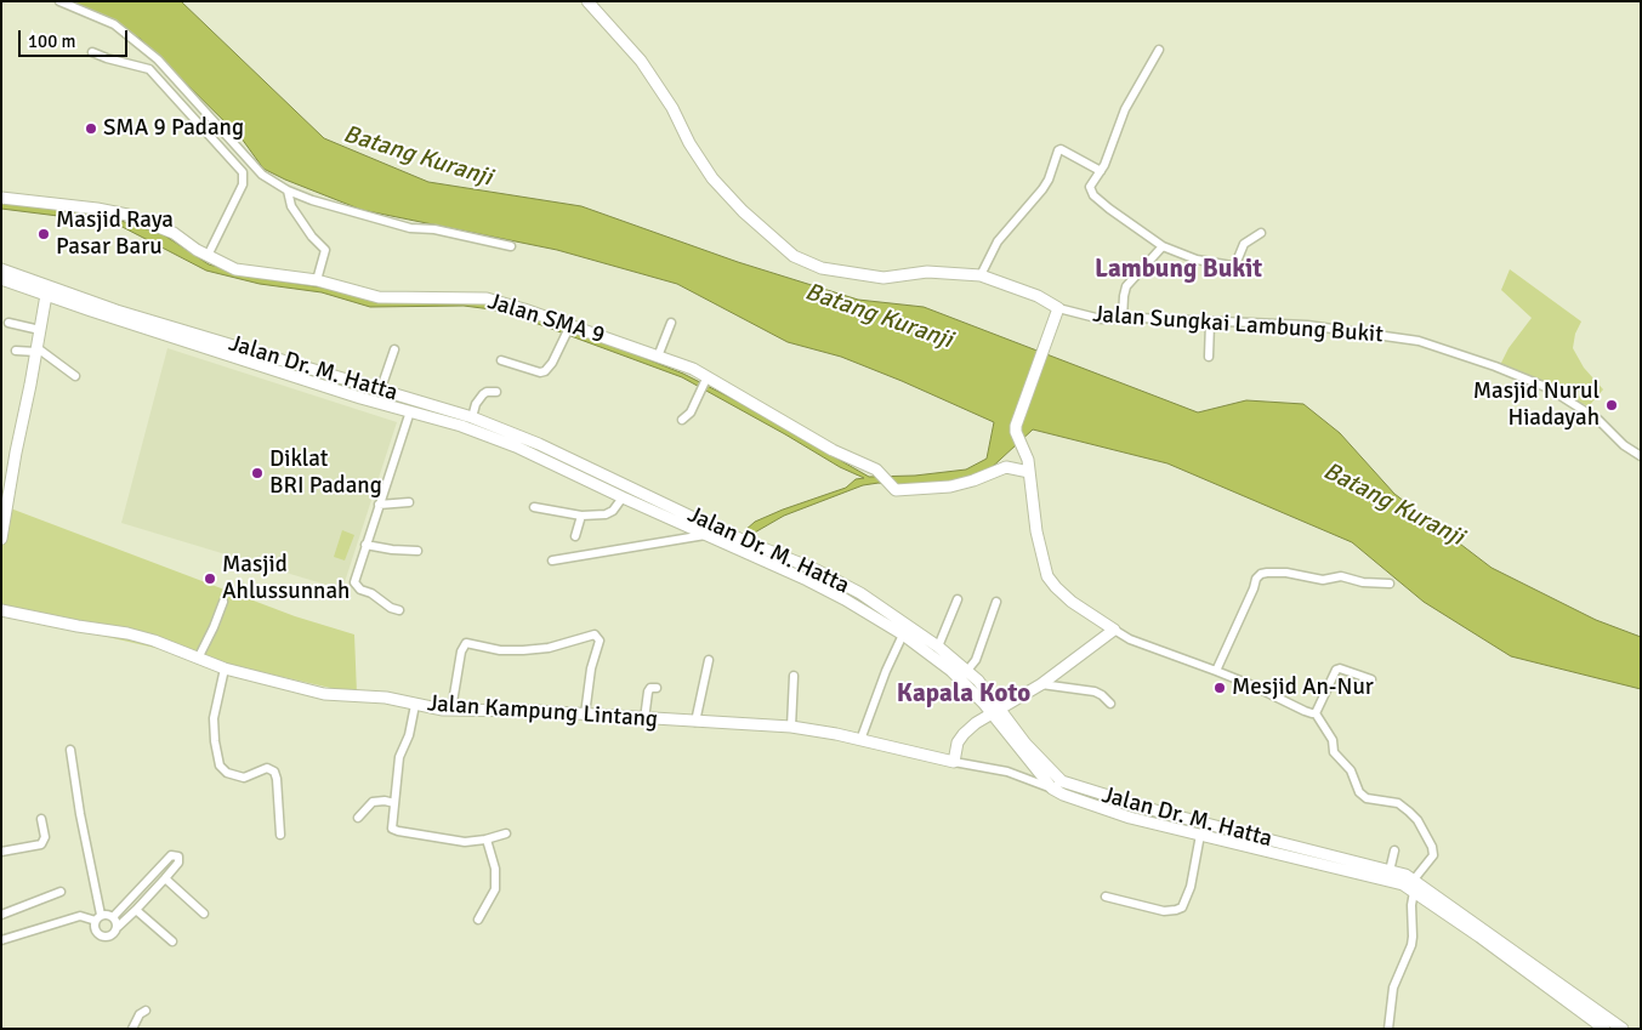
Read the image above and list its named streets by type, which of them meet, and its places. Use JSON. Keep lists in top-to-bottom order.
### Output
{
  "streets": {
    "main road": ["Jalan SMA 9", "Jalan Dr. M. Hatta", "Jalan Kampung Lintang"],
    "street": ["Jalan Sungkai Lambung Bukit"]
  },
  "crossings": [
    ["Jalan Dr. M. Hatta", "Jalan Kampung Lintang"]
  ],
  "districts": ["Lambung Bukit", "Kapala Koto"],
  "water": ["Batang Kuranji"],
  "places": [
    "SMA 9 Padang",
    "Masjid Raya Pasar Baru",
    "Masjid Nurul Hiadayah",
    "Diklat BRI Padang",
    "Masjid Ahlussunnah",
    "Mesjid An-Nur"
  ],
  "scale_bar": "100 m"
}
